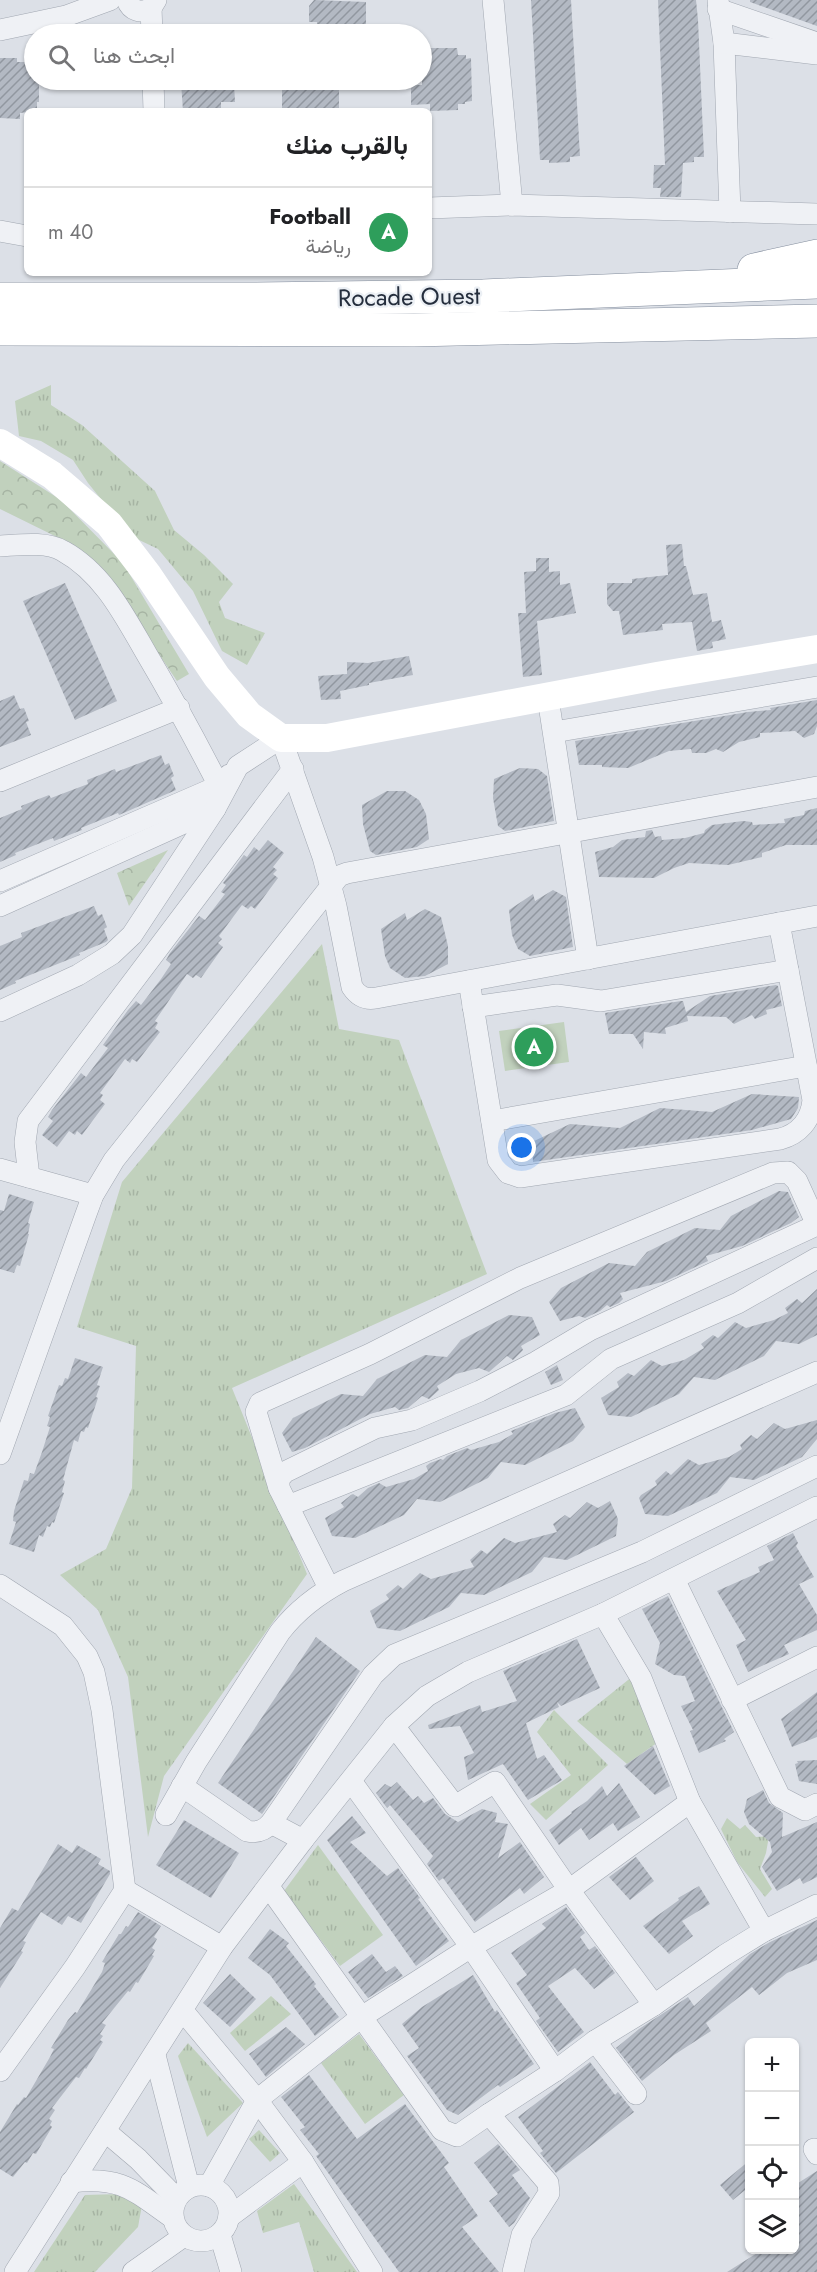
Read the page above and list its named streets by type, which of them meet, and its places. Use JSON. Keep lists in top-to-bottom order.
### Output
{
  "streets": {
    "highway": ["Rocade Ouest"]
  },
  "page": {
    "search": "ابحث هنا",
    "heading": "بالقرب منك",
    "list": [
      {
        "mark": "A",
        "name": "Football",
        "note": "رياضة",
        "value": "40 m"
      }
    ],
    "pins": "A",
    "map_buttons": ["+", "−"]
  }
}
